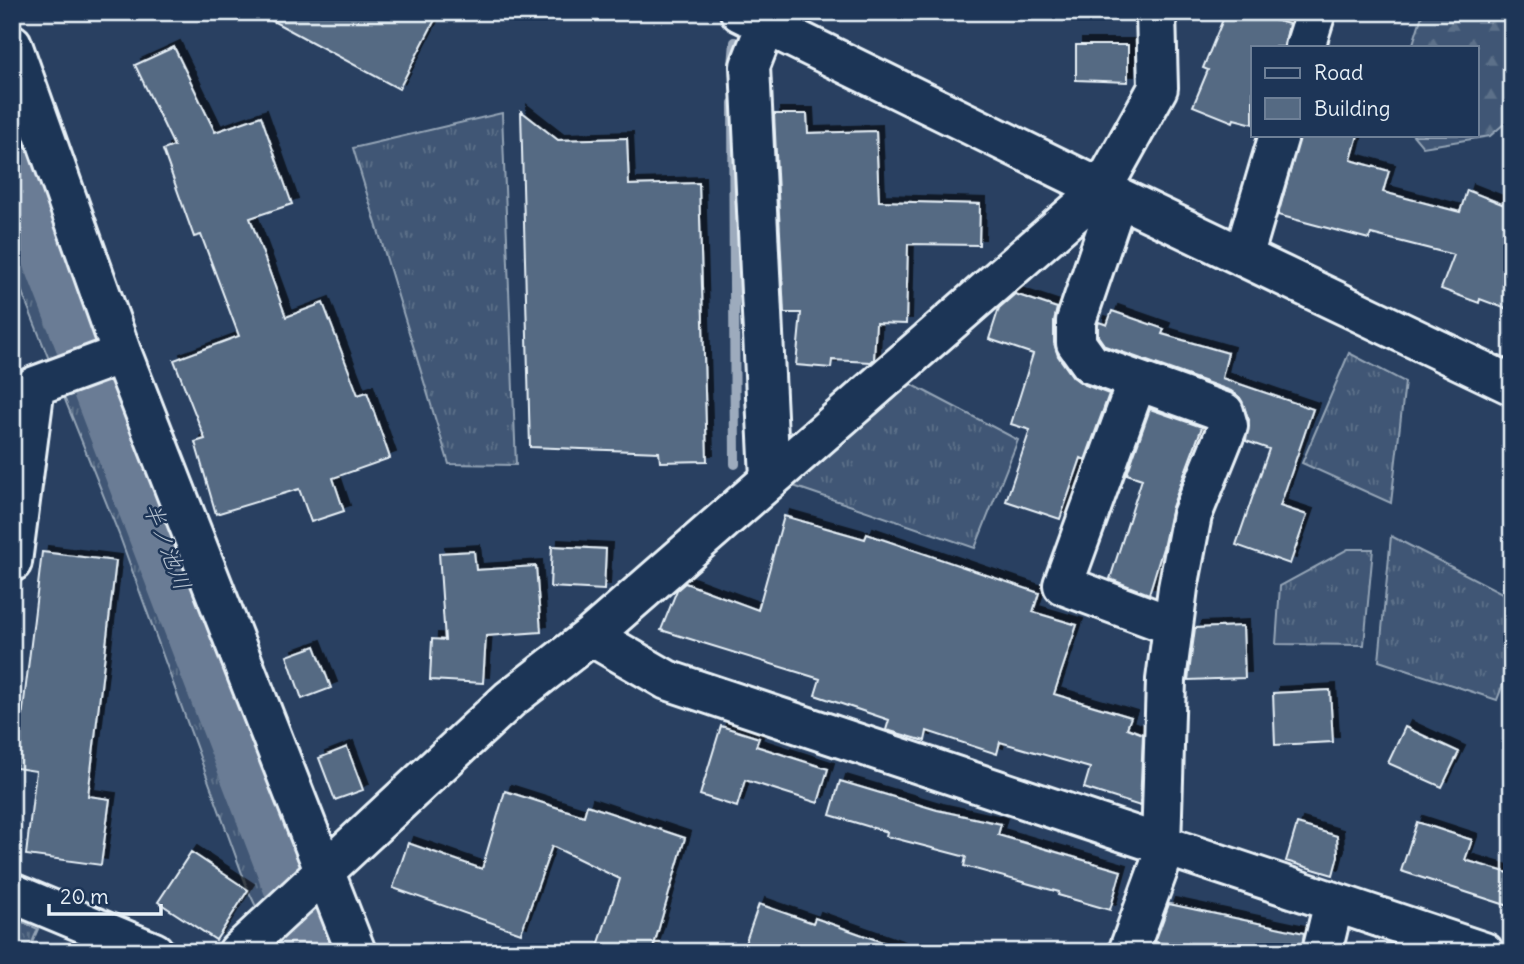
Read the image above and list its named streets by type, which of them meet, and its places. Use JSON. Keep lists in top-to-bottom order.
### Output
{
  "water": ["半ノ池川"],
  "legend": ["Road", "Building"],
  "scale_bar": "20 m"
}
